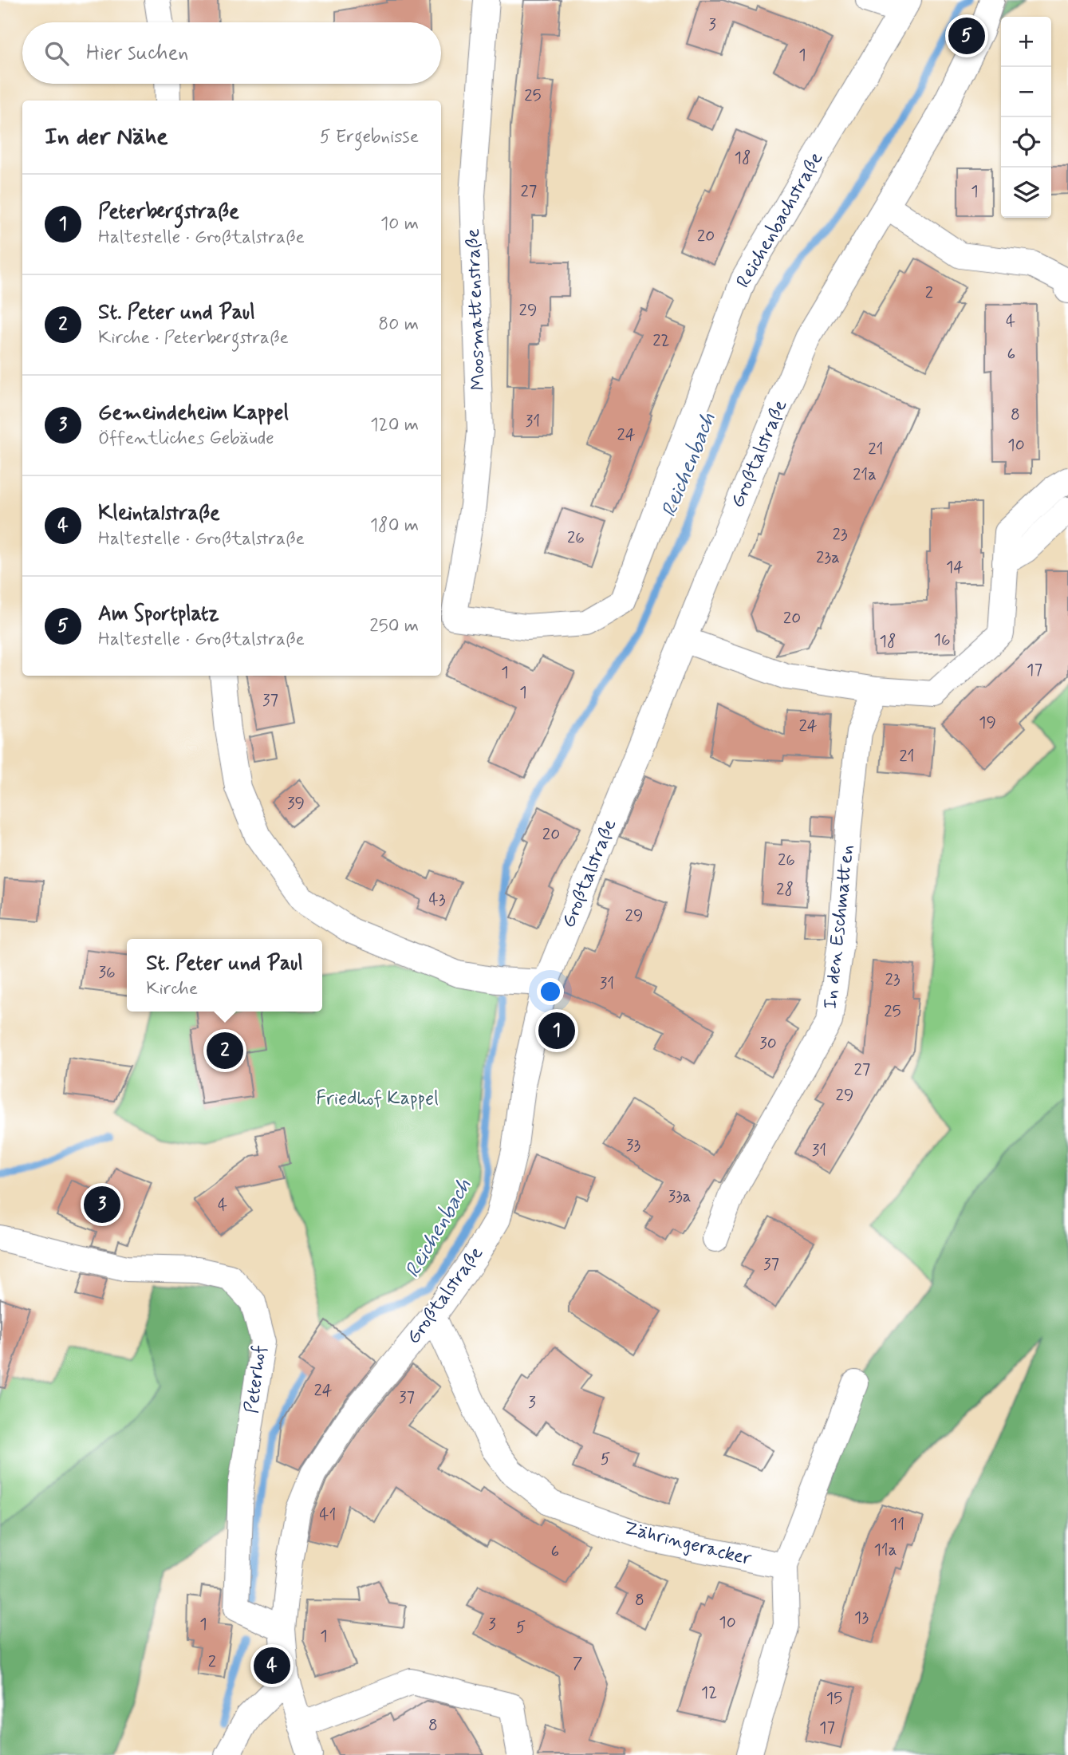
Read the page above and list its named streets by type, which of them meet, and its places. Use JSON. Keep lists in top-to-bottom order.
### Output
{
  "streets": {
    "street": [
      "Reichenbachstraße",
      "Moosmattenstraße",
      "Großtalstraße",
      "In den Eschmatten",
      "Peterhof",
      "Zähringeracker"
    ]
  },
  "crossings": [
    ["Reichenbachstraße", "Moosmattenstraße"],
    ["Großtalstraße", "Peterhof"],
    ["Großtalstraße", "Zähringeracker"]
  ],
  "water": ["Reichenbach"],
  "parks": ["Friedhof Kappel"],
  "house_numbers": [
    "3",
    "1",
    "25",
    "18",
    "27",
    "1",
    "20",
    "2",
    "29",
    "4",
    "22",
    "6",
    "8",
    "31",
    "24",
    "10",
    "21",
    "21a",
    "23",
    "26",
    "23a",
    "14",
    "20",
    "16",
    "18",
    "17",
    "1",
    "1",
    "37",
    "19",
    "24",
    "21",
    "39",
    "20",
    "26",
    "28",
    "43",
    "29",
    "36",
    "23",
    "31",
    "25",
    "30",
    "27",
    "29",
    "33",
    "31",
    "33a",
    "4",
    "37",
    "24",
    "37",
    "3",
    "5",
    "41",
    "11",
    "11a",
    "6",
    "8",
    "13",
    "10",
    "1",
    "3",
    "5",
    "1",
    "2",
    "7",
    "12",
    "15",
    "8",
    "17"
  ],
  "page": {
    "pins": [
      "5",
      "1",
      "2",
      "3",
      "4"
    ],
    "map_buttons": ["+", "−"],
    "search": "Hier suchen",
    "heading": ["In der Nähe", "5 Ergebnisse"],
    "list": [
      {
        "mark": "1",
        "name": "Peterbergstraße",
        "note": "Haltestelle · Großtalstraße",
        "value": "10 m"
      },
      {
        "mark": "2",
        "name": "St. Peter und Paul",
        "note": "Kirche · Peterbergstraße",
        "value": "80 m"
      },
      {
        "mark": "3",
        "name": "Gemeindeheim Kappel",
        "note": "Öffentliches Gebäude",
        "value": "120 m"
      },
      {
        "mark": "4",
        "name": "Kleintalstraße",
        "note": "Haltestelle · Großtalstraße",
        "value": "180 m"
      },
      {
        "mark": "5",
        "name": "Am Sportplatz",
        "note": "Haltestelle · Großtalstraße",
        "value": "250 m"
      }
    ],
    "popup": ["St. Peter und Paul", "Kirche"]
  }
}
